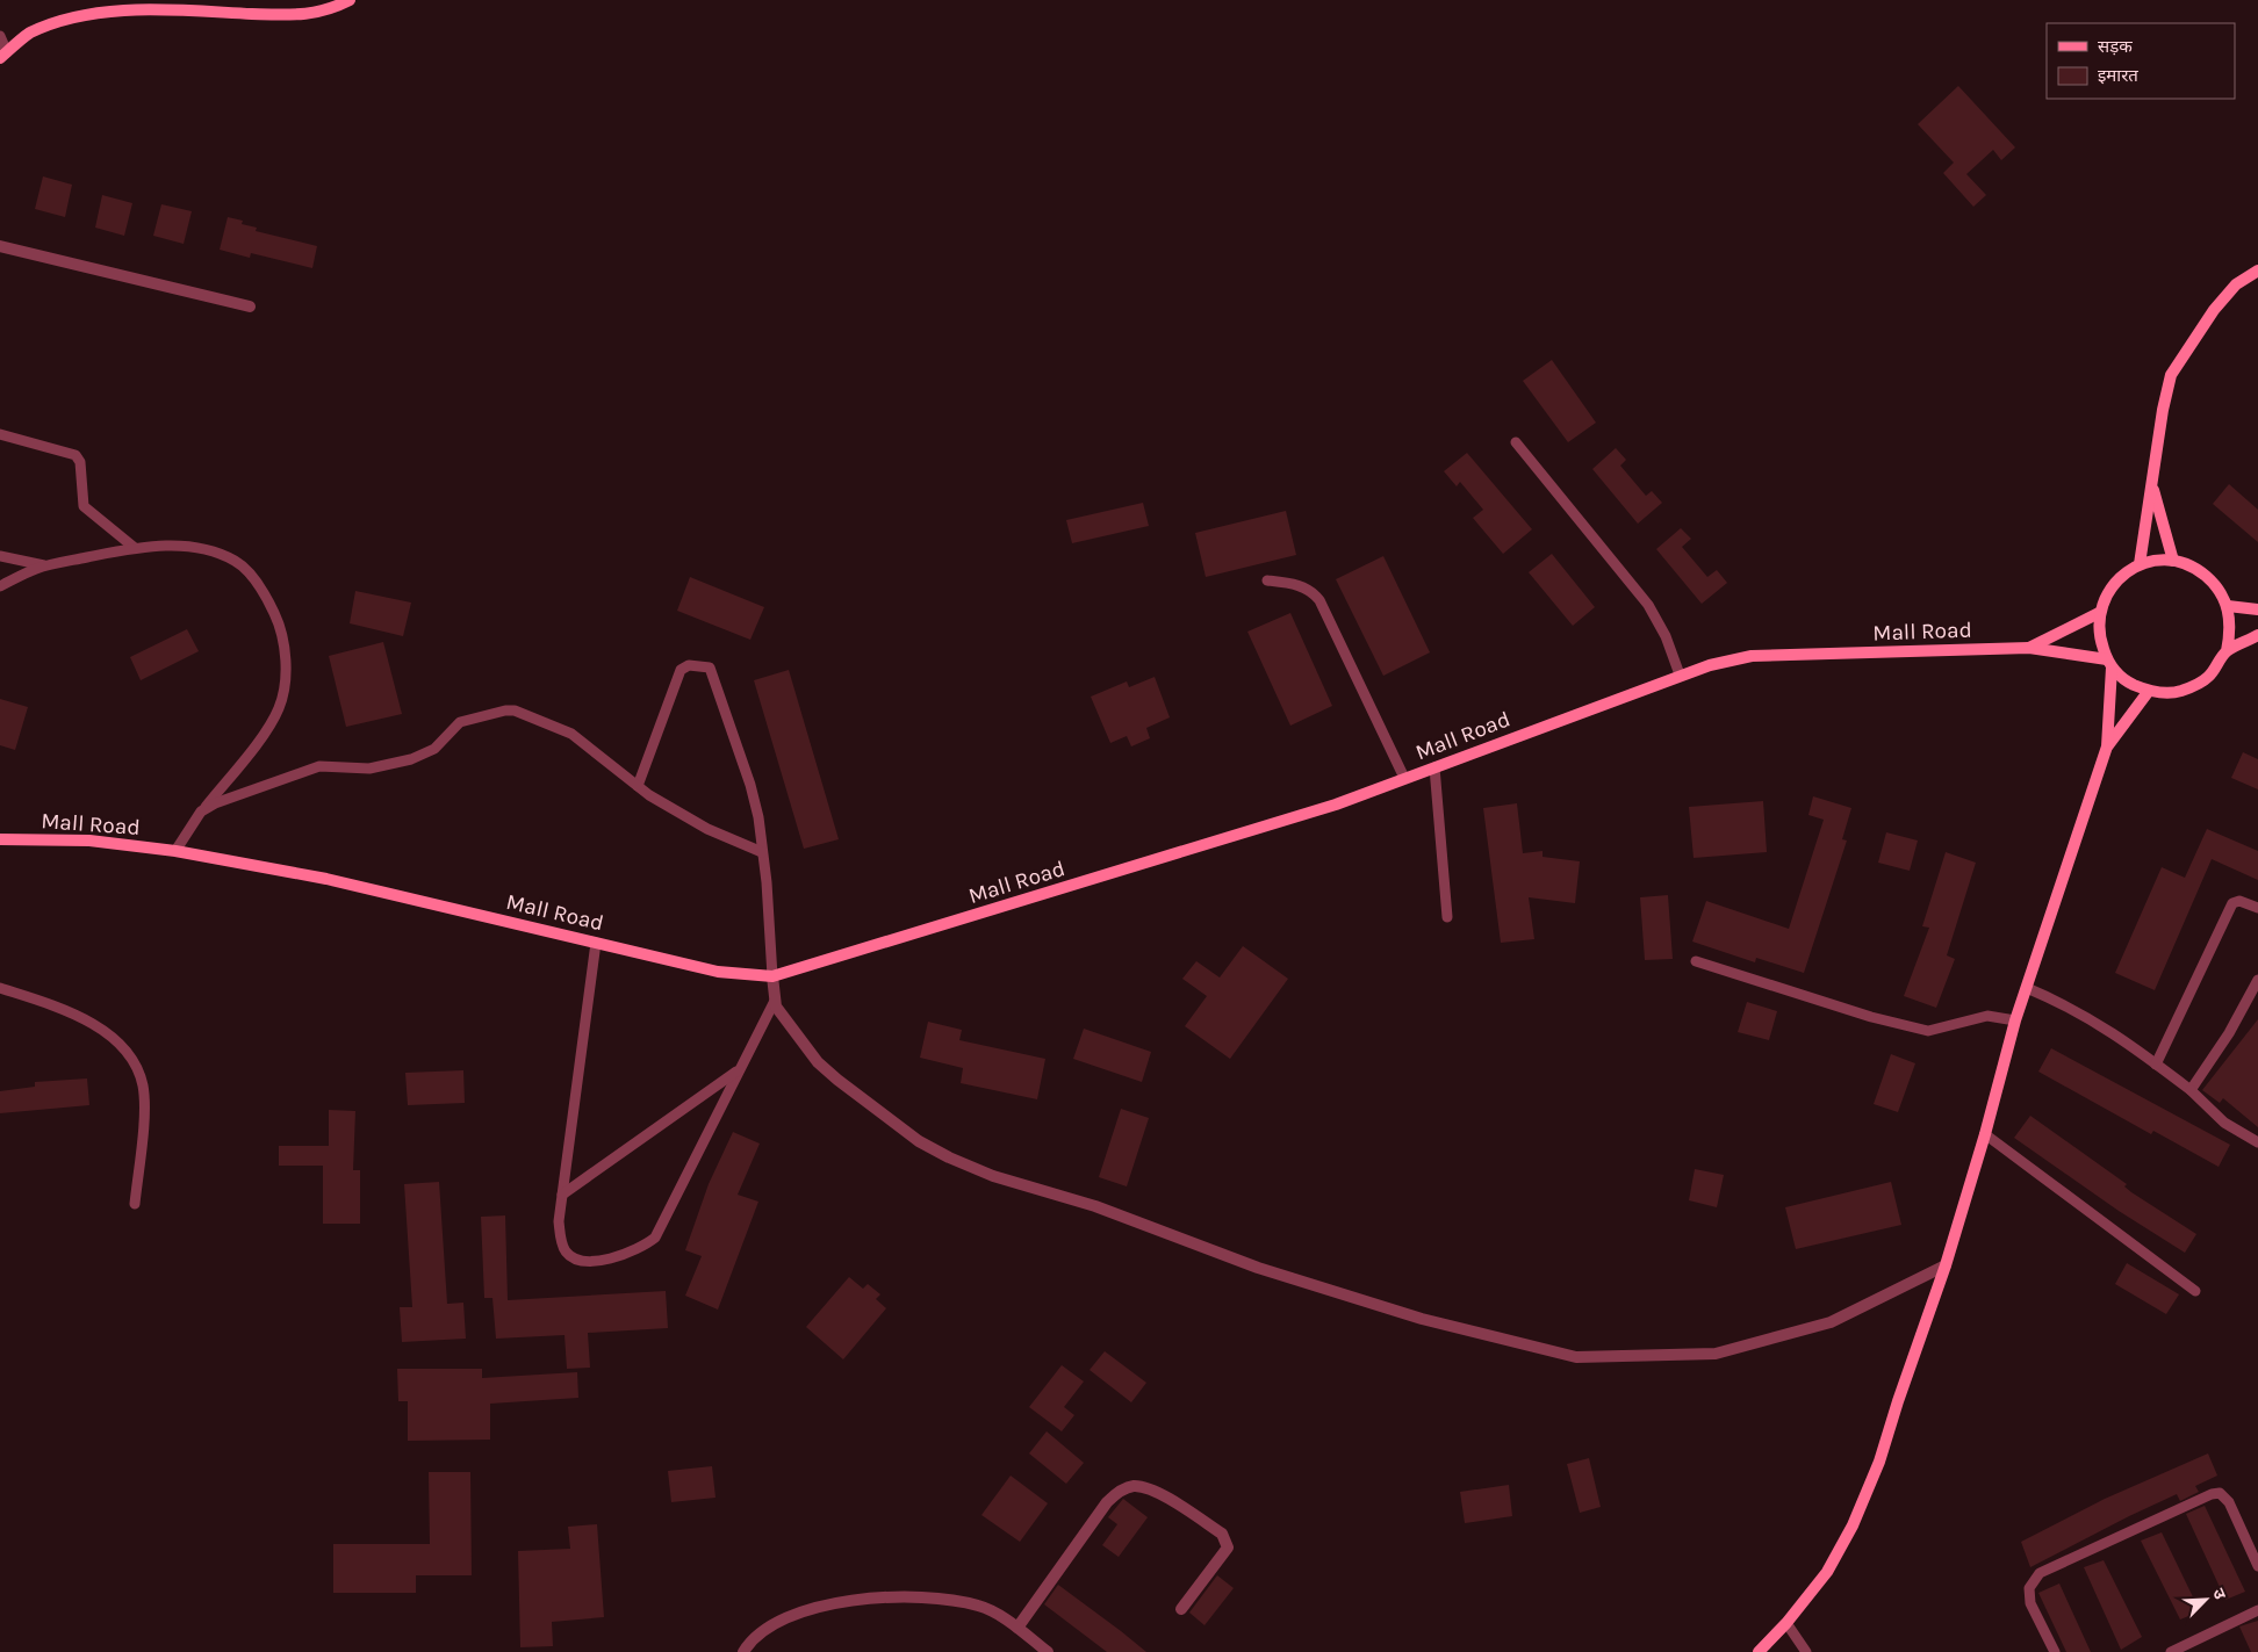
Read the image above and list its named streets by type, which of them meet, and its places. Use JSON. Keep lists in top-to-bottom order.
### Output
{
  "streets": {
    "street": ["Mall Road"]
  },
  "legend": ["सड़क", "इमारत"],
  "north": "top right"
}
